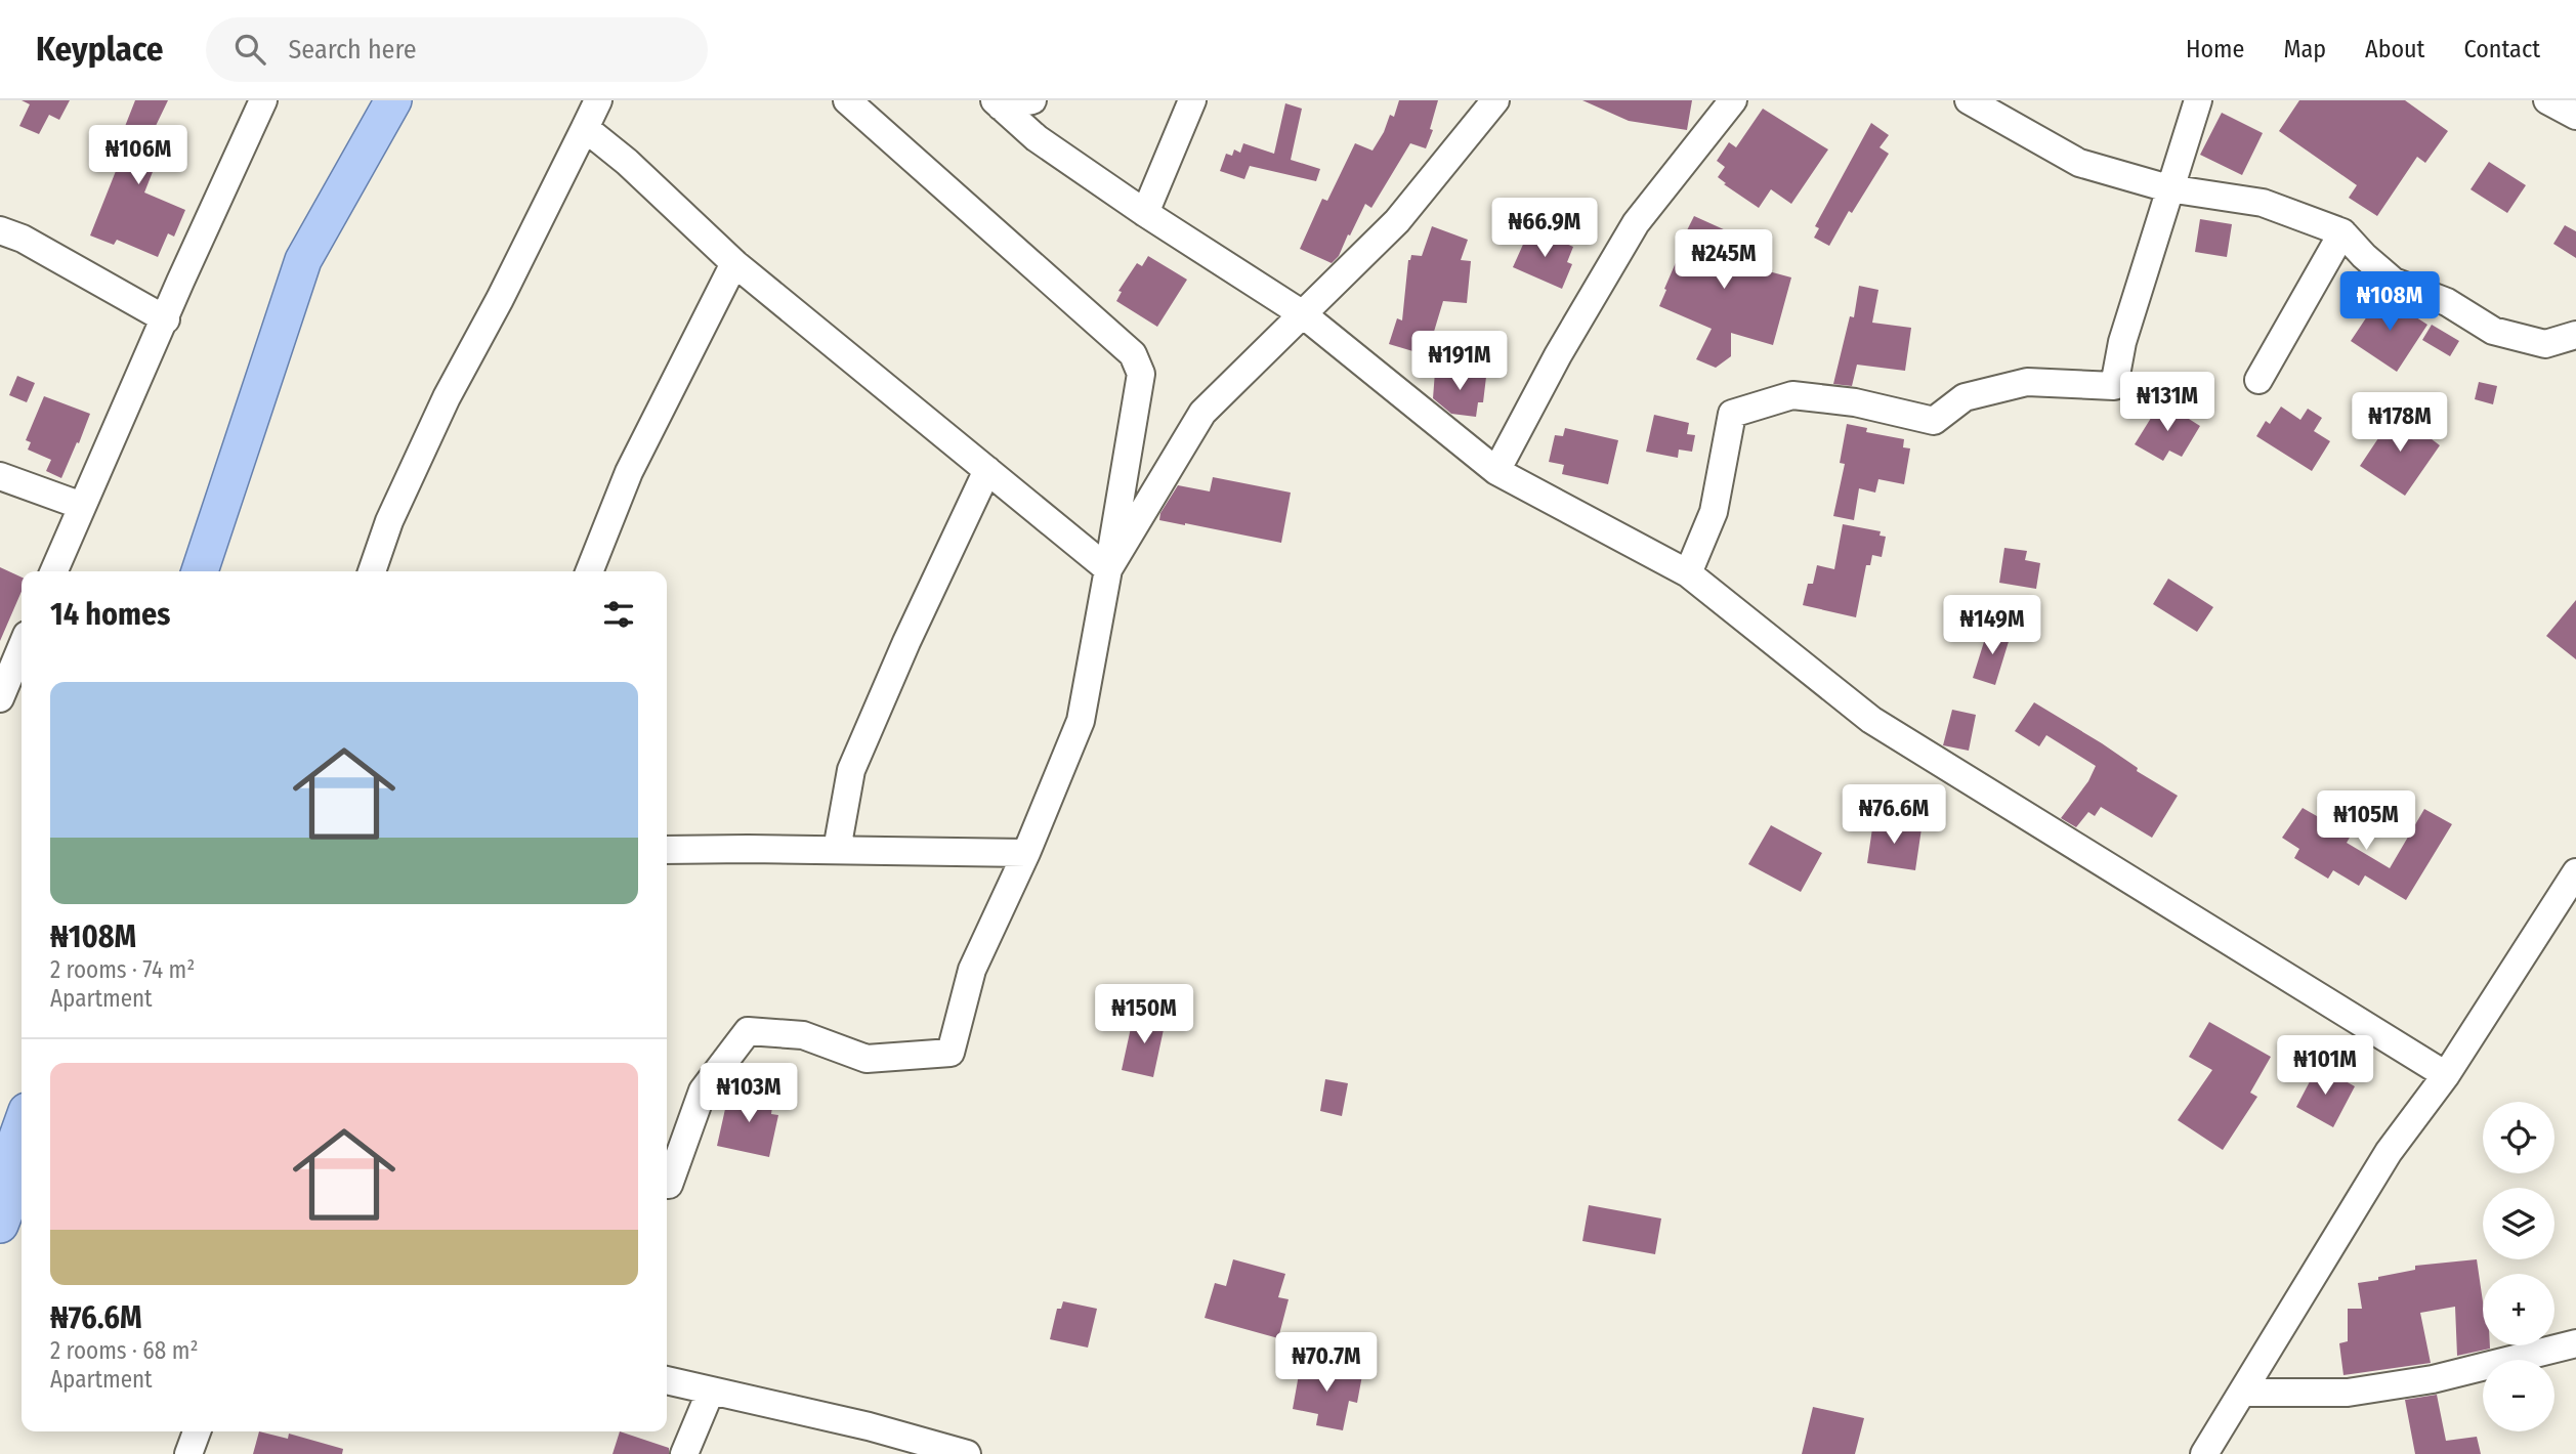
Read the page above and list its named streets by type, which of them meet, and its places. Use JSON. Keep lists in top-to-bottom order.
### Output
{
  "page": {
    "header": "Keyplace",
    "search": "Search here",
    "nav": [
      "Home",
      "Map",
      "About",
      "Contact"
    ],
    "price": [
      "₦106M",
      "₦66.9M",
      "₦245M",
      "₦108M",
      "₦191M",
      "₦131M",
      "₦178M",
      "₦149M",
      "₦76.6M",
      "₦105M",
      "₦150M",
      "₦101M",
      "₦103M",
      "₦70.7M"
    ],
    "heading": "14 homes",
    "list": [
      {
        "name": "₦108M",
        "note": "2 rooms · 74 m² · Apartment"
      },
      {
        "name": "₦76.6M",
        "note": "2 rooms · 68 m² · Apartment"
      }
    ],
    "map_buttons": ["+", "−"]
  }
}
